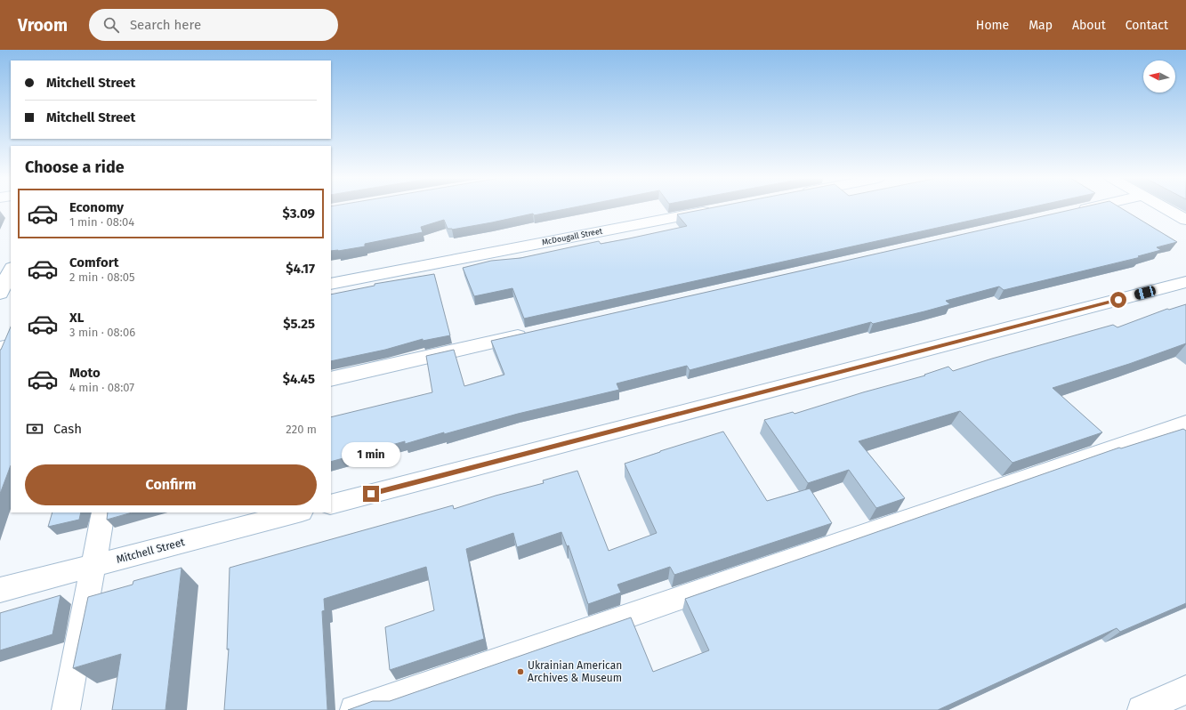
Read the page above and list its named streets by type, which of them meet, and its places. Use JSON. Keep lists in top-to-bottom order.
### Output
{
  "streets": {
    "street": ["McDougall Street", "Mitchell Street"]
  },
  "places": ["Ukrainian American Archives & Museum"],
  "north": "left",
  "page": {
    "header": "Vroom",
    "search": "Search here",
    "nav": [
      "Home",
      "Map",
      "About",
      "Contact"
    ],
    "banner": ["Mitchell Street", "Mitchell Street"],
    "heading": "Choose a ride",
    "list": [
      {
        "name": "Economy",
        "note": "1 min · 08:04",
        "value": "$3.09"
      },
      {
        "name": "Comfort",
        "note": "2 min · 08:05",
        "value": "$4.17"
      },
      {
        "name": "XL",
        "note": "3 min · 08:06",
        "value": "$5.25"
      },
      {
        "name": "Moto",
        "note": "4 min · 08:07",
        "value": "$4.45"
      }
    ],
    "pay": ["Cash", "220 m"],
    "bubble": "1 min",
    "buttons": "Confirm"
  }
}
